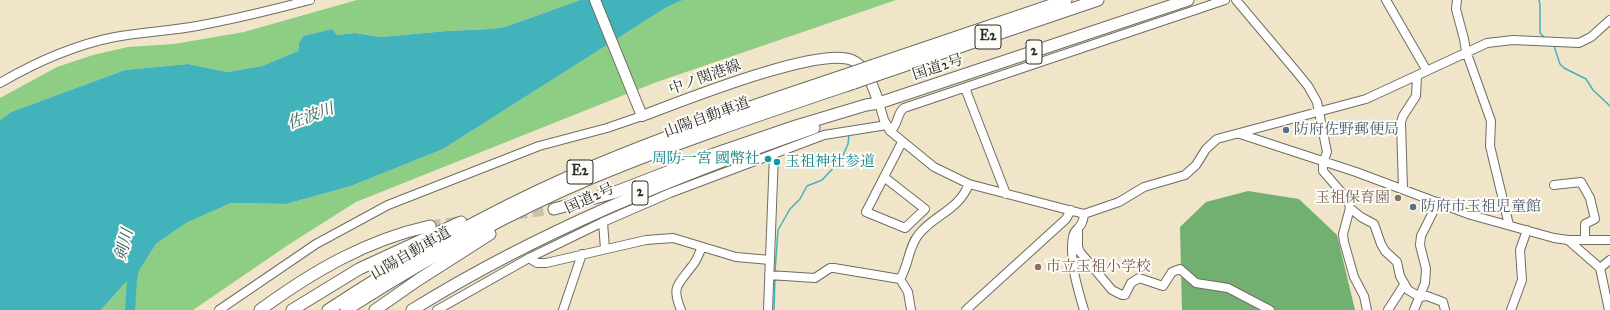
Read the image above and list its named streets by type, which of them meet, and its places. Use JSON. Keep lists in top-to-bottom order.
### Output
{
  "streets": {
    "highway": [
      "E2",
      "2",
      "国道2号",
      "山陽自動車道"
    ],
    "main road": ["中ノ関港線"]
  },
  "crossings": [
    ["国道2号", "中ノ関港線"]
  ],
  "water": ["佐波川", "剣川"],
  "places": [
    "防府佐野郵便局",
    "周防一宮 國幣社",
    "玉祖神社参道",
    "玉祖保育園",
    "防府市玉祖児童館",
    "市立玉祖小学校"
  ]
}
